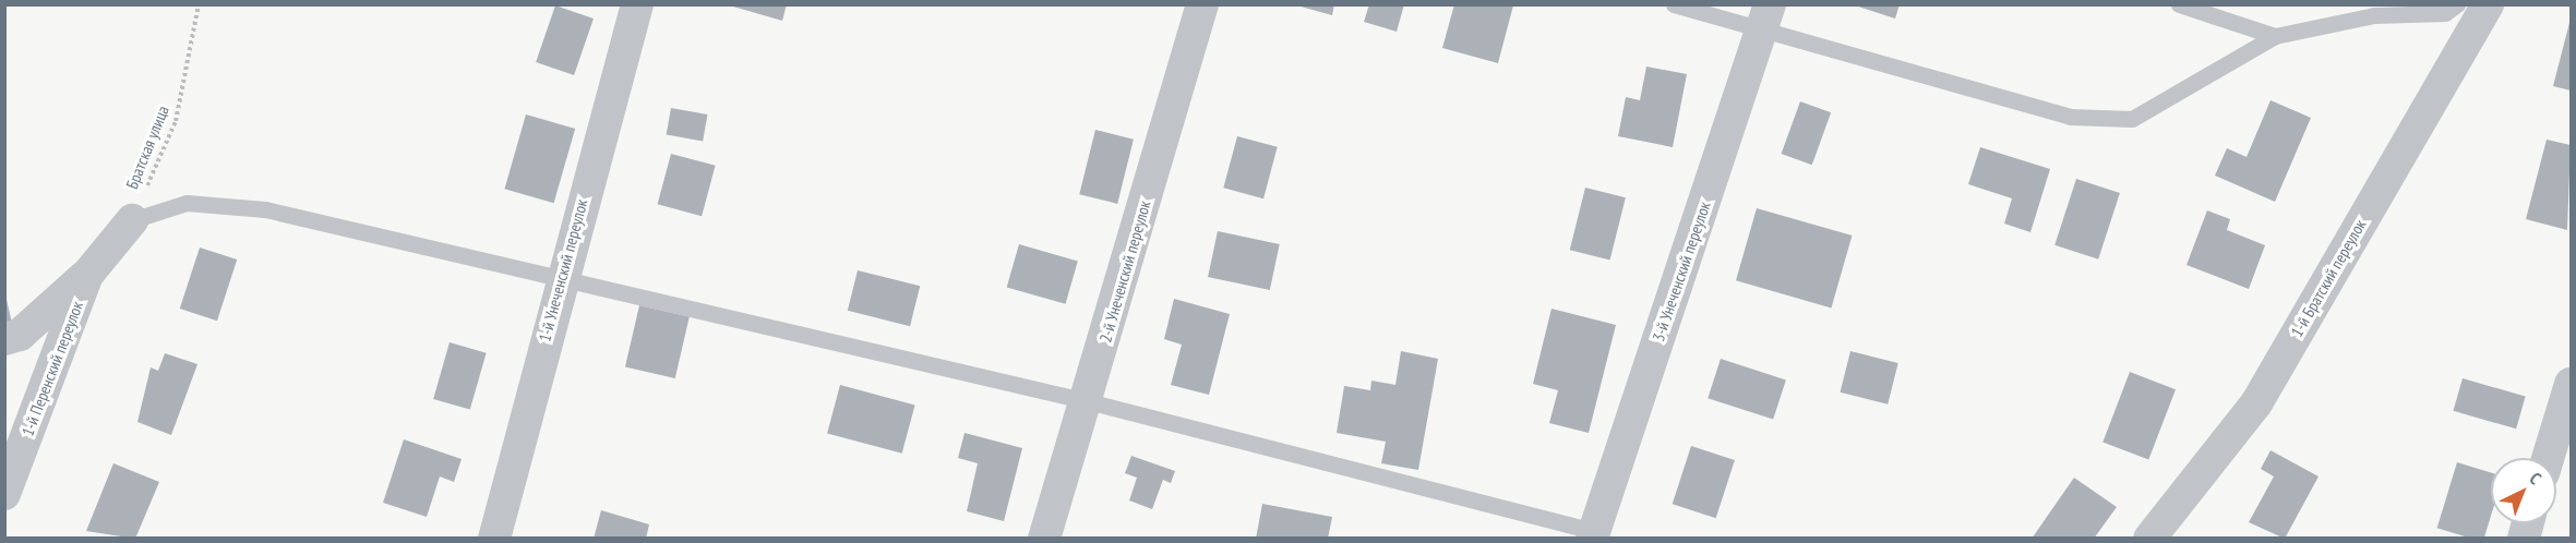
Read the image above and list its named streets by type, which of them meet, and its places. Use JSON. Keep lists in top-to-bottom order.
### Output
{
  "streets": {
    "street": [
      "1-й Унеченский переулок",
      "2-й Унеченский переулок",
      "3-й Унеченский переулок",
      "1-й Братский переулок",
      "1-й Перенский переулок"
    ],
    "path": ["Братская улица"]
  },
  "crossings": [
    ["Братская улица", "1-й Перенский переулок"]
  ],
  "north": "top right"
}
